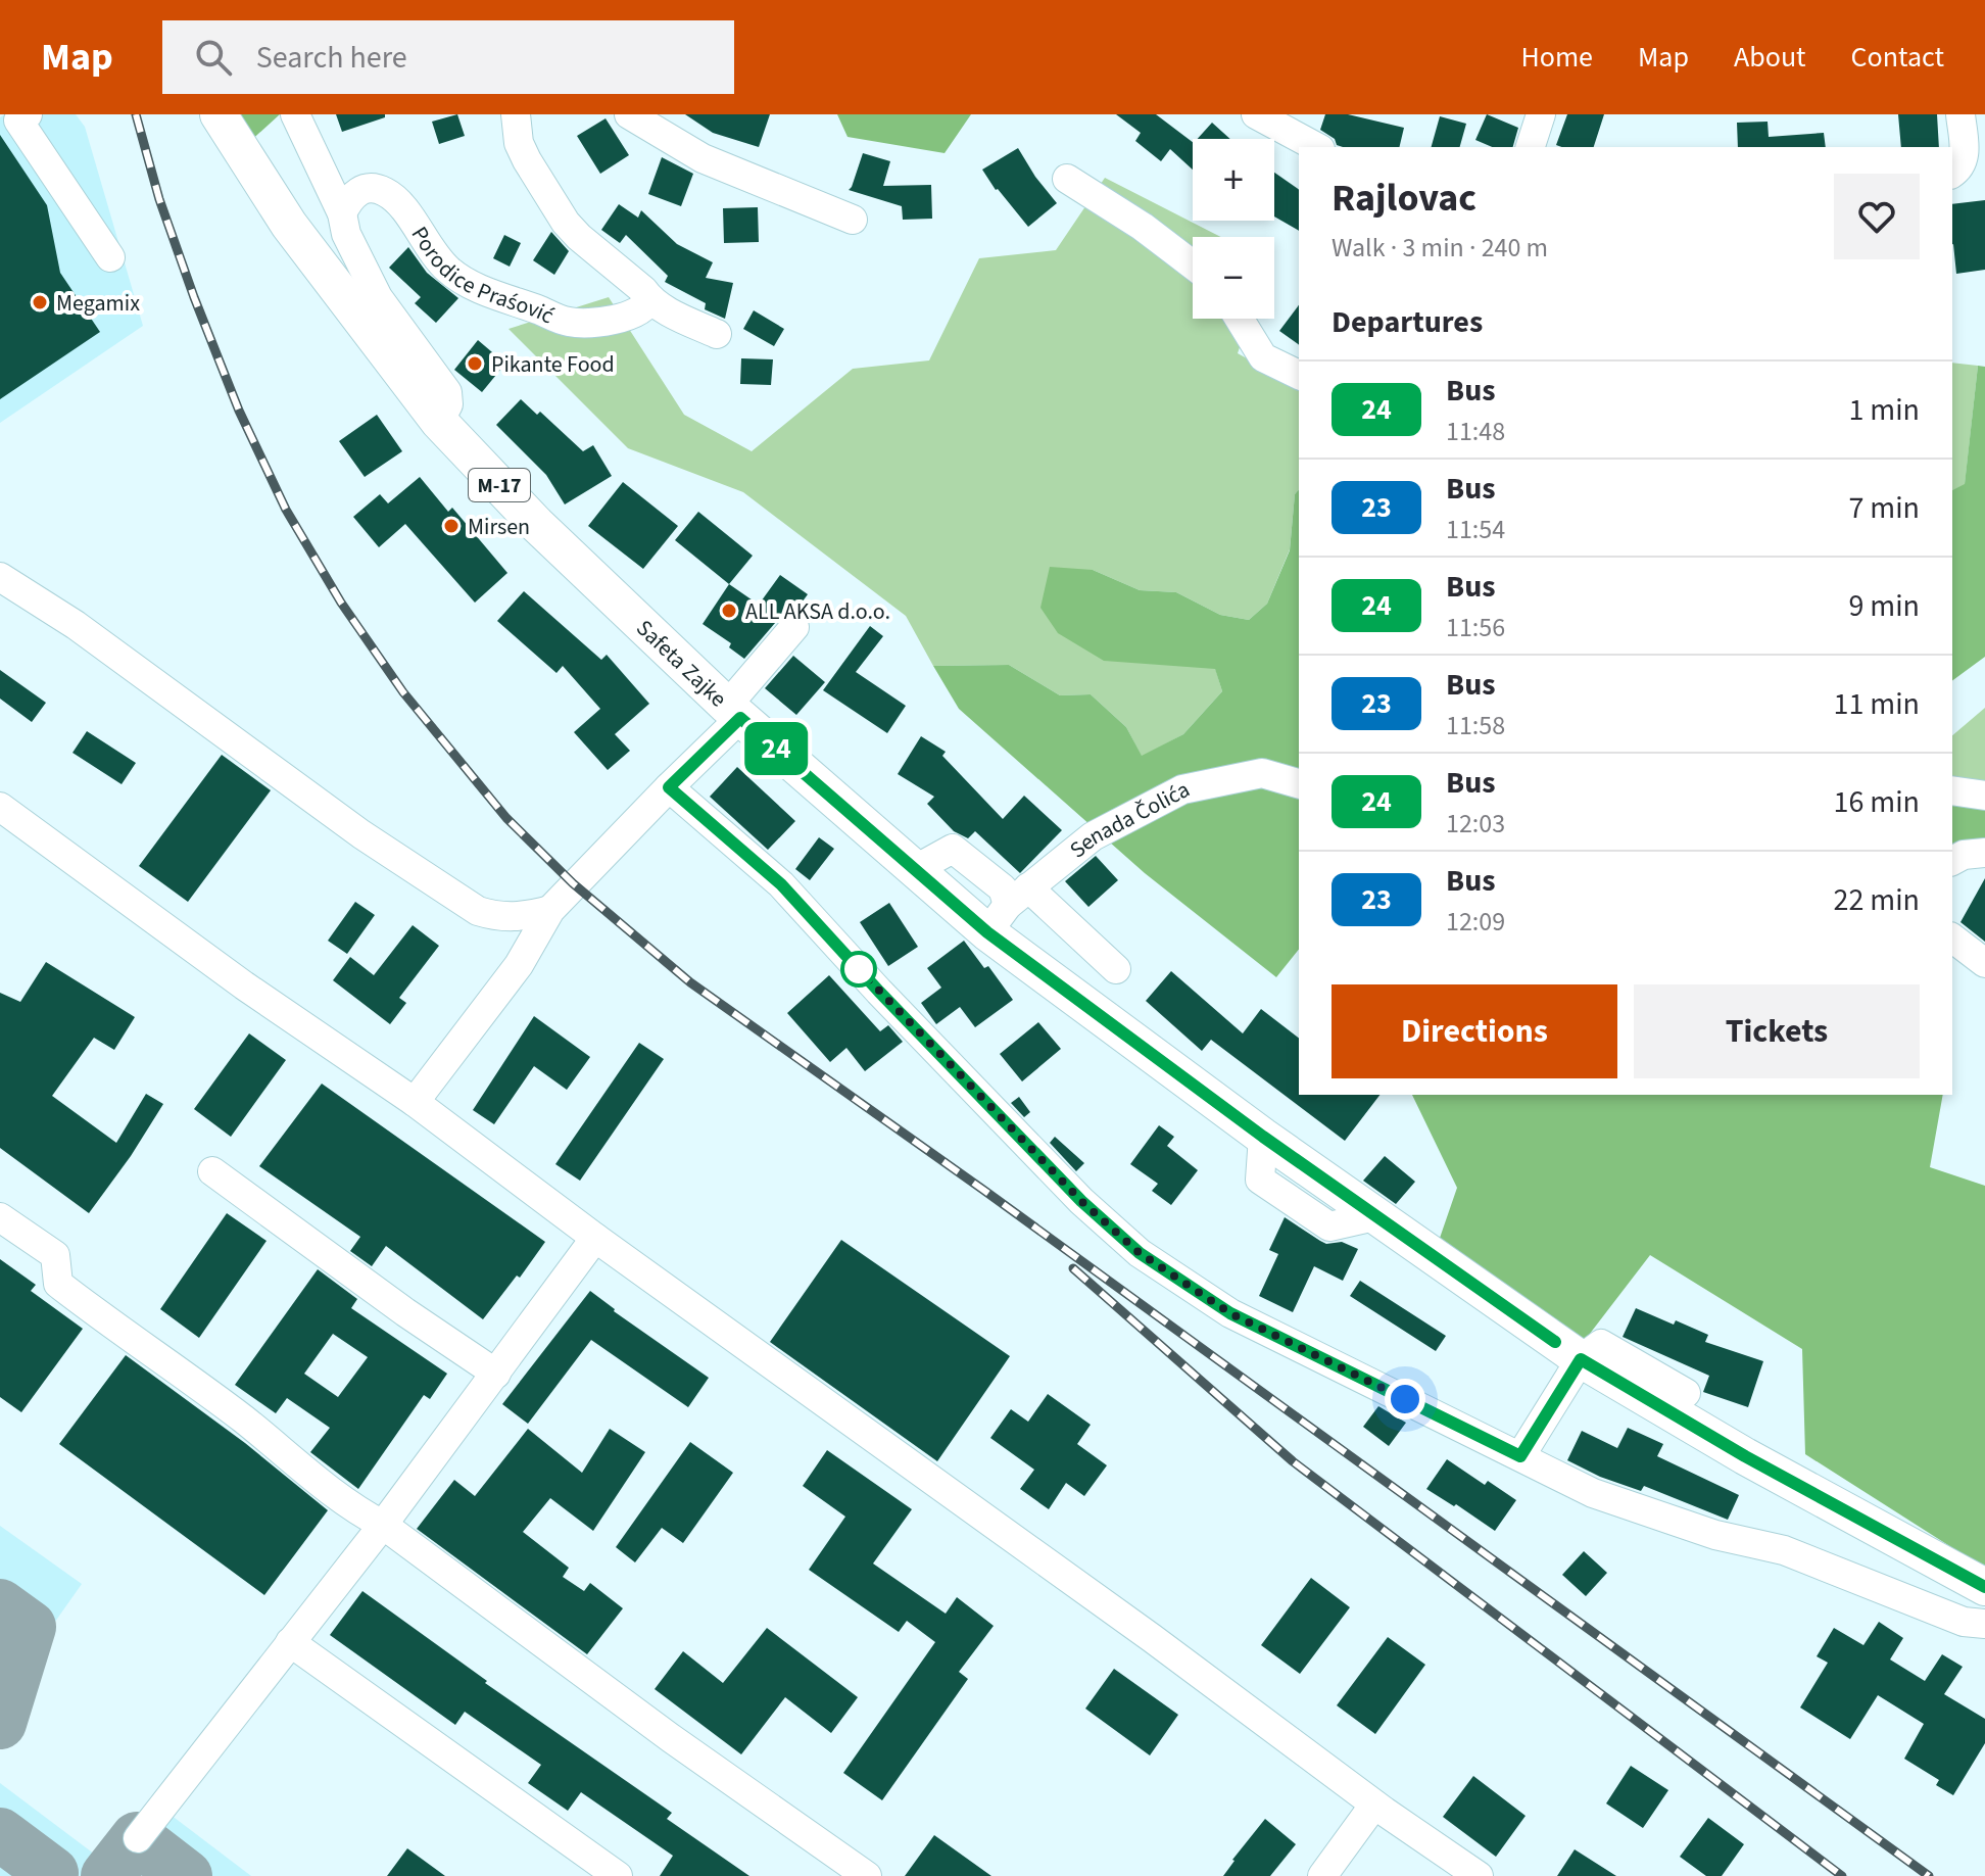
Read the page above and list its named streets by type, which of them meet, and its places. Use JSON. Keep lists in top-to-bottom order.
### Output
{
  "streets": {
    "main road": ["M-17", "Safeta Zajke"],
    "street": ["Porodice Praśović", "Senada Čolića"]
  },
  "crossings": [
    ["Safeta Zajke", "Senada Čolića"]
  ],
  "places": [
    "Megamix",
    "Pikante Food",
    "Mirsen",
    "ALL AKSA d.o.o."
  ],
  "lines": ["bus line 24"],
  "page": {
    "header": "Map",
    "search": "Search here",
    "nav": [
      "Home",
      "Map",
      "About",
      "Contact"
    ],
    "on_map": "24",
    "map_buttons": ["+", "−"],
    "heading": [
      ["Rajlovac", "Walk · 3 min · 240 m"],
      "Departures"
    ],
    "list": [
      {
        "mark": "24",
        "name": "Bus",
        "note": "11:48",
        "value": "1 min"
      },
      {
        "mark": "23",
        "name": "Bus",
        "note": "11:54",
        "value": "7 min"
      },
      {
        "mark": "24",
        "name": "Bus",
        "note": "11:56",
        "value": "9 min"
      },
      {
        "mark": "23",
        "name": "Bus",
        "note": "11:58",
        "value": "11 min"
      },
      {
        "mark": "24",
        "name": "Bus",
        "note": "12:03",
        "value": "16 min"
      },
      {
        "mark": "23",
        "name": "Bus",
        "note": "12:09",
        "value": "22 min"
      }
    ],
    "buttons": ["Directions", "Tickets"]
  }
}
